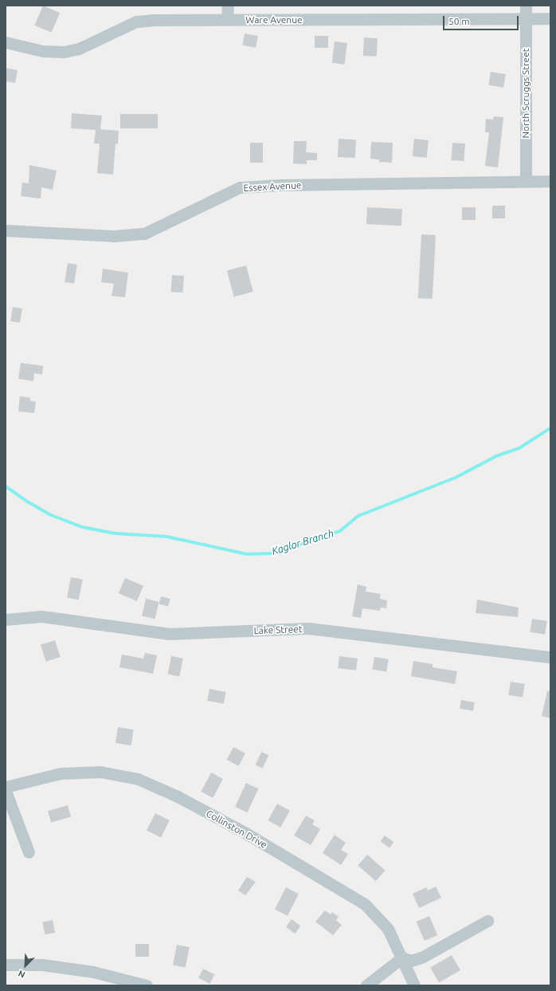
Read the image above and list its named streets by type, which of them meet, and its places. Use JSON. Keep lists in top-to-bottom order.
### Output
{
  "streets": {
    "street": [
      "Ware Avenue",
      "North Scruggs Street",
      "Essex Avenue",
      "Lake Street",
      "Collinston Drive"
    ]
  },
  "crossings": [
    ["Ware Avenue", "North Scruggs Street"],
    ["North Scruggs Street", "Essex Avenue"]
  ],
  "water": ["Kaglor Branch"],
  "scale_bar": "50 m",
  "north": "bottom left"
}
